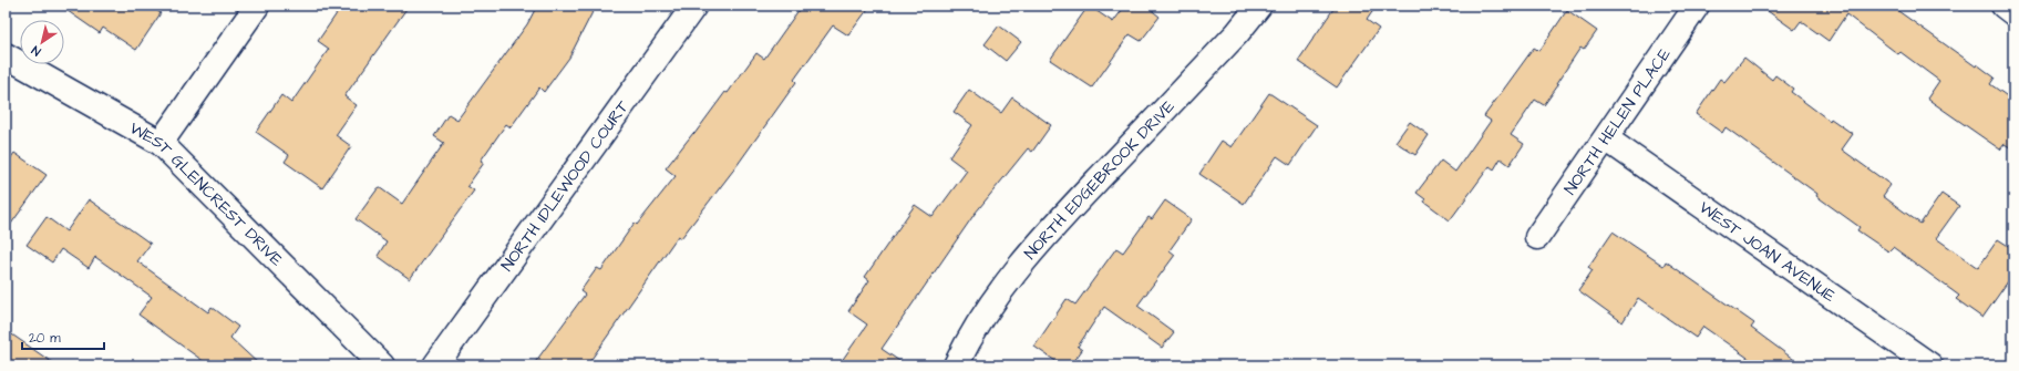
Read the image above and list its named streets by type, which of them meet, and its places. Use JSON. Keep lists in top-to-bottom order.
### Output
{
  "streets": {
    "street": [
      "NORTH HELEN PLACE",
      "NORTH EDGEBROOK DRIVE",
      "NORTH IDLEWOOD COURT",
      "WEST GLENCREST DRIVE",
      "WEST JOAN AVENUE"
    ]
  },
  "crossings": [
    ["NORTH HELEN PLACE", "WEST JOAN AVENUE"]
  ],
  "scale_bar": "20 m",
  "north": "bottom left"
}
